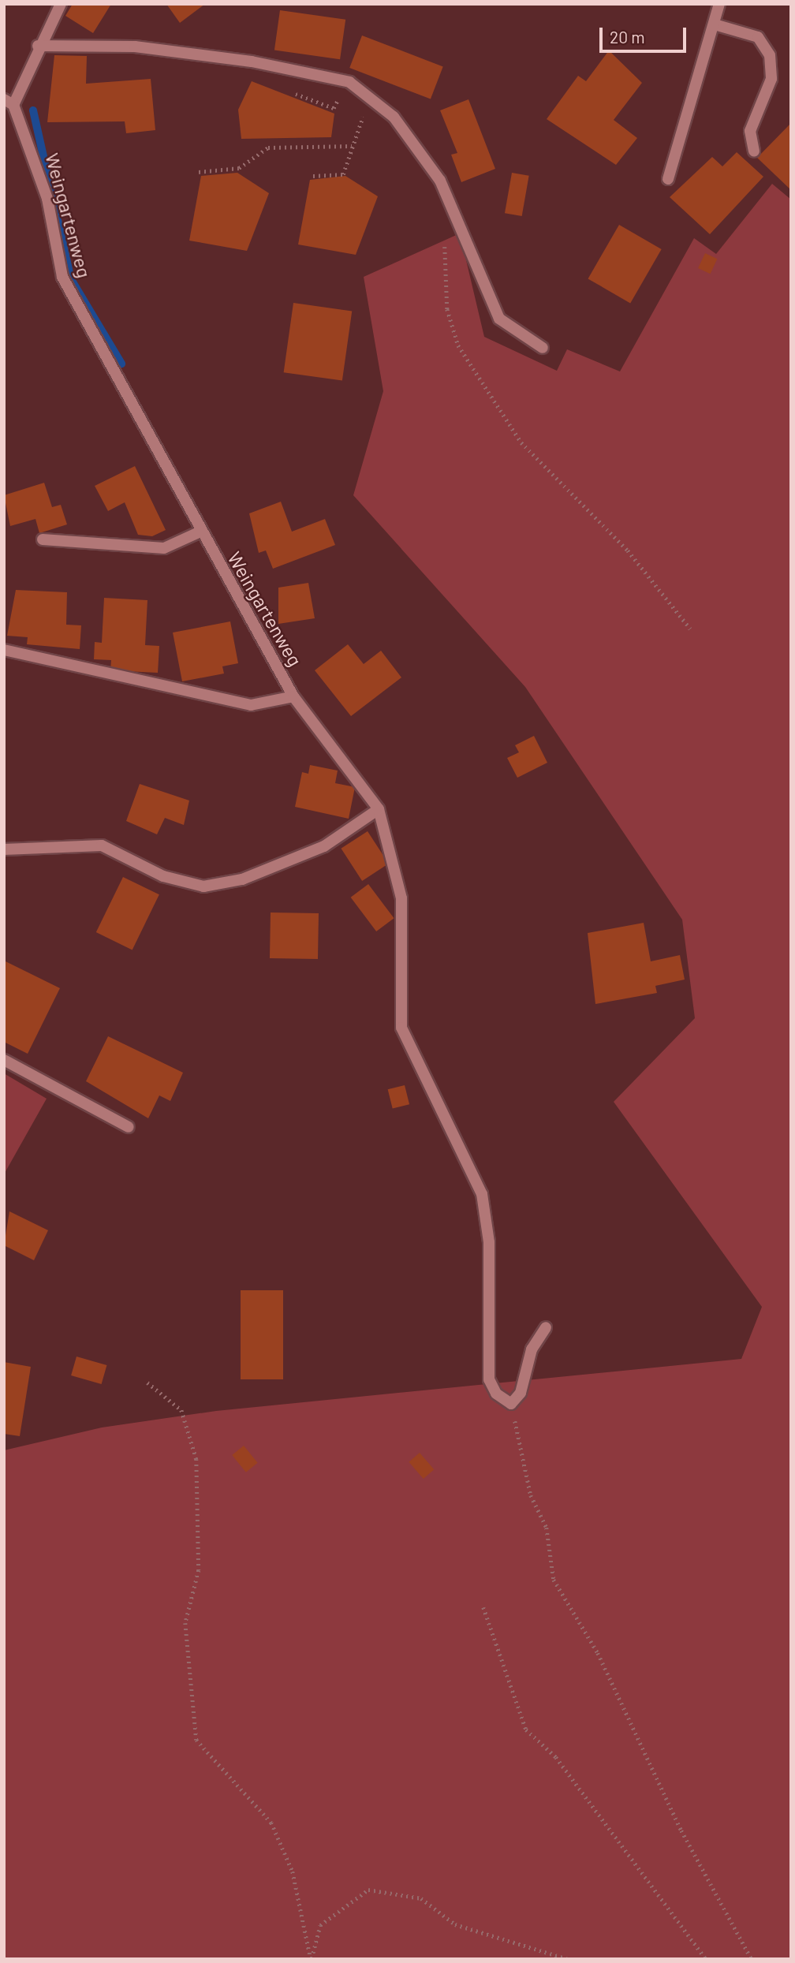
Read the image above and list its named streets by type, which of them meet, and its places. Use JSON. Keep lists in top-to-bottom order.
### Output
{
  "streets": {
    "street": ["Weingartenweg"]
  },
  "scale_bar": "20 m"
}
